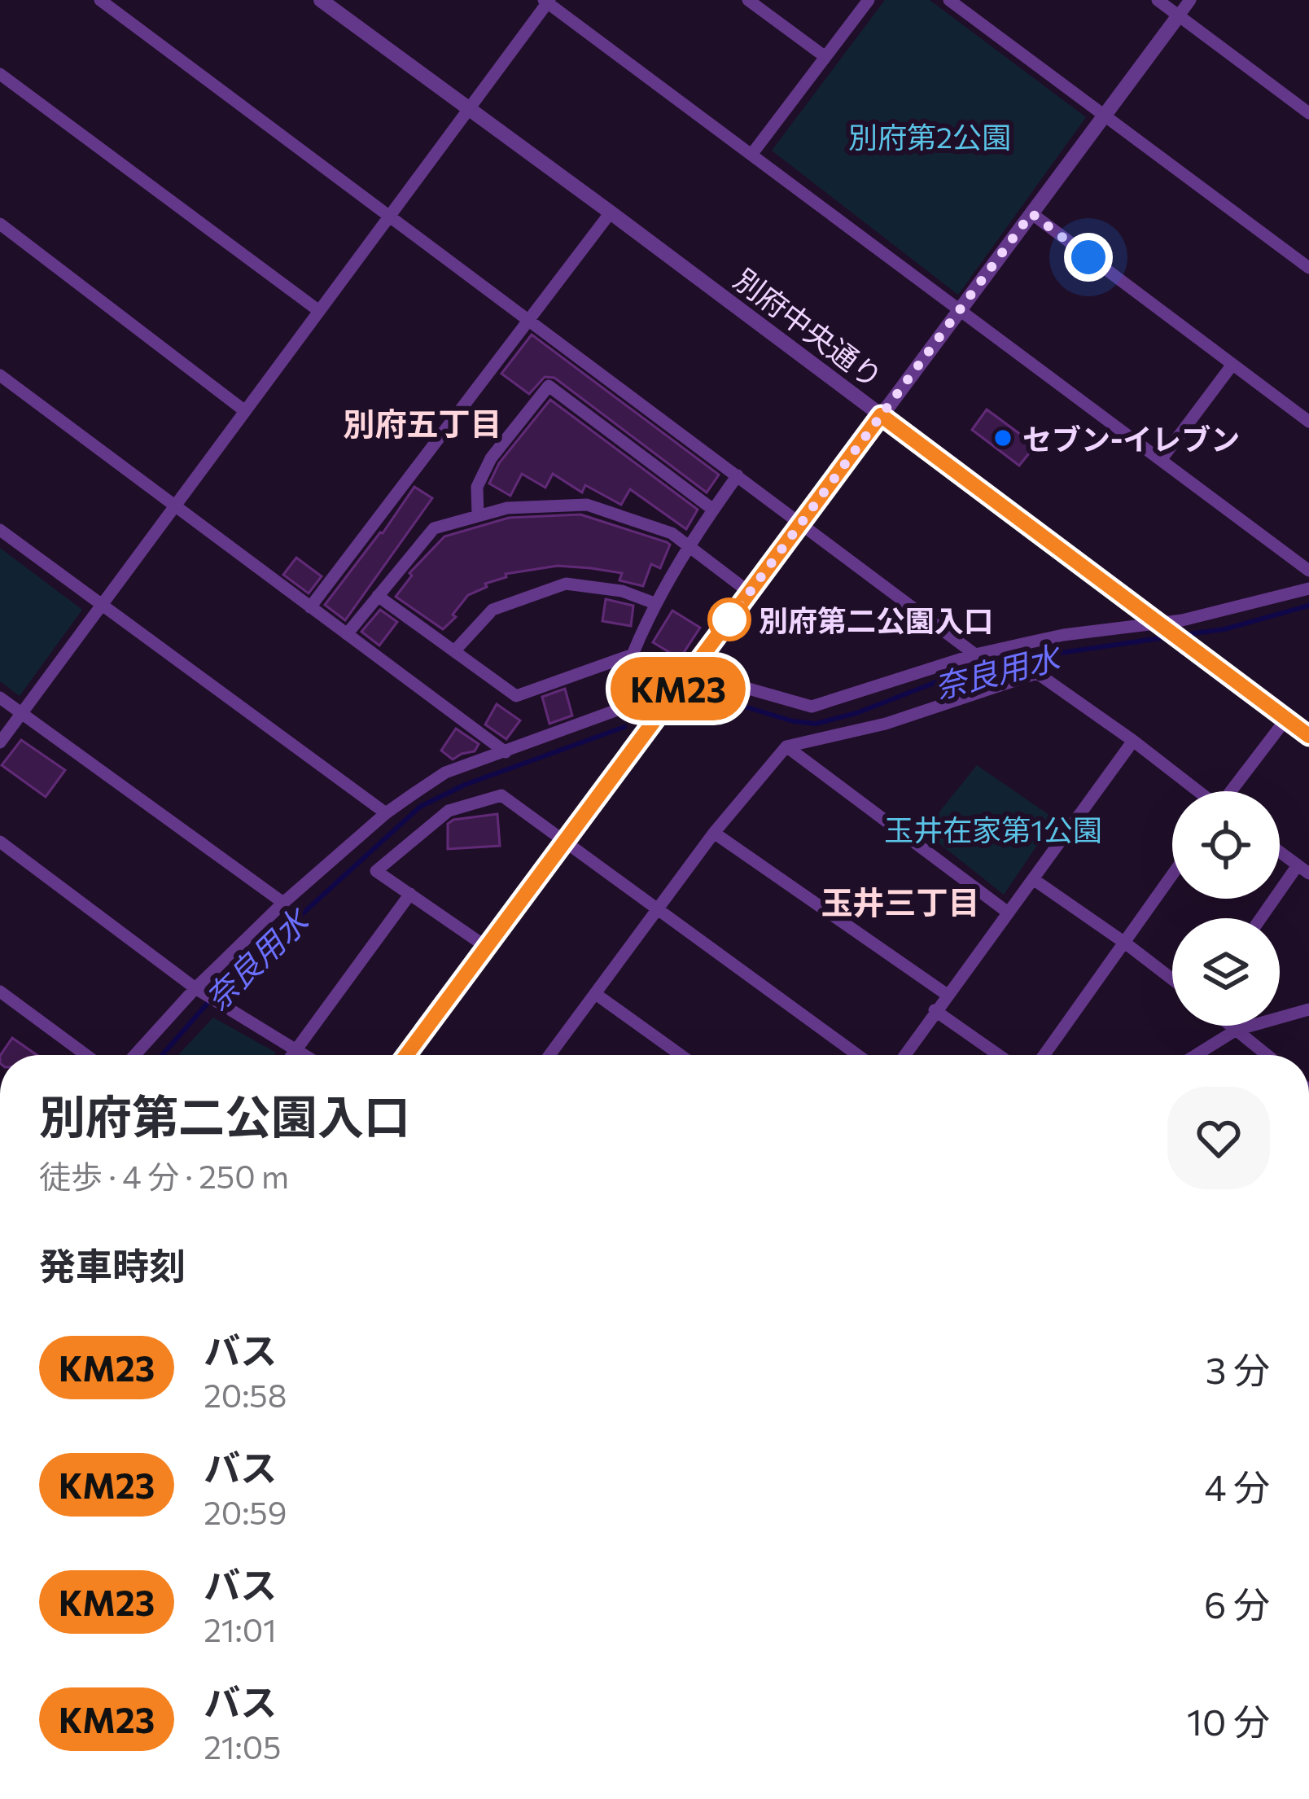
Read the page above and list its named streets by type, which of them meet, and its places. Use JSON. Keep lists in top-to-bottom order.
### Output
{
  "streets": {
    "street": ["別府中央通り"]
  },
  "districts": ["別府五丁目", "玉井三丁目"],
  "water": ["奈良用水"],
  "parks": ["別府第2公園", "玉井在家第1公園"],
  "places": ["セブン-イレブン", "別府第二公園入口"],
  "lines": ["bus line KM23"],
  "page": {
    "on_map": "KM23",
    "heading": [
      ["別府第二公園入口", "徒歩 · 4 分 · 250 m"],
      "発車時刻"
    ],
    "list": [
      {
        "mark": "KM23",
        "name": "バス",
        "note": "20:58",
        "value": "3 分"
      },
      {
        "mark": "KM23",
        "name": "バス",
        "note": "20:59",
        "value": "4 分"
      },
      {
        "mark": "KM23",
        "name": "バス",
        "note": "21:01",
        "value": "6 分"
      },
      {
        "mark": "KM23",
        "name": "バス",
        "note": "21:05",
        "value": "10 分"
      }
    ]
  }
}
